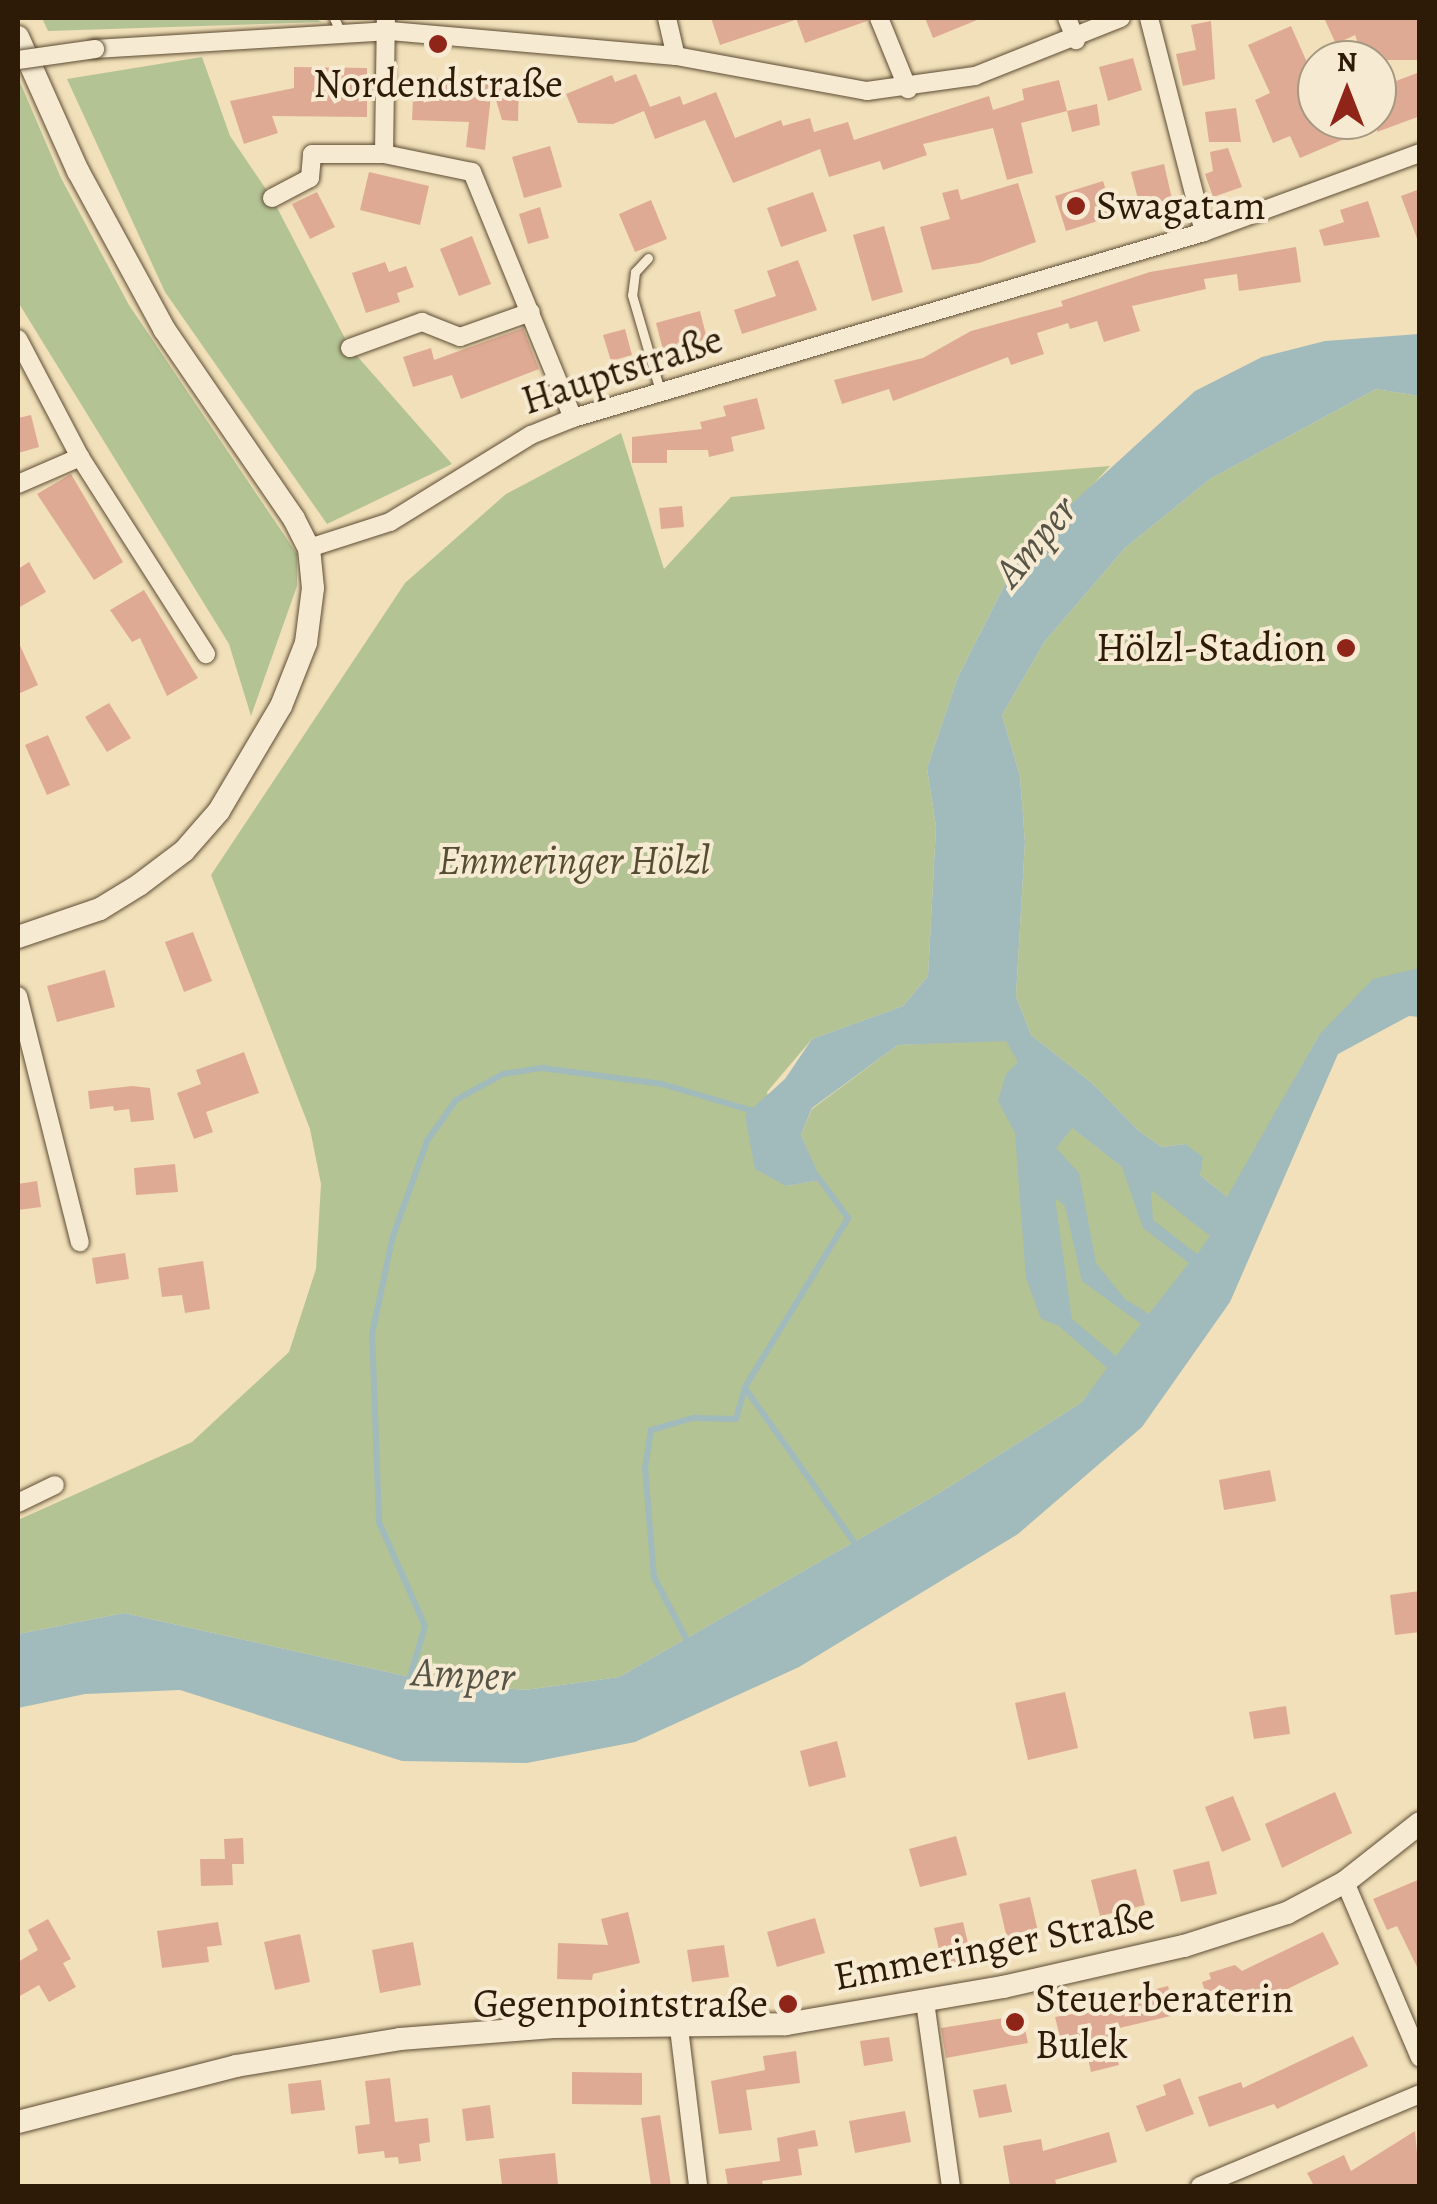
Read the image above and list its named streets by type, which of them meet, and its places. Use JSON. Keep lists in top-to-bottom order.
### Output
{
  "streets": {
    "street": ["Hauptstraße", "Emmeringer Straße"]
  },
  "water": ["Amper"],
  "parks": ["Emmeringer Hölzl"],
  "places": [
    "Nordendstraße",
    "Swagatam",
    "Hölzl-Stadion",
    "Gegenpointstraße",
    "Steuerberaterin Bulek"
  ],
  "north": "top"
}
